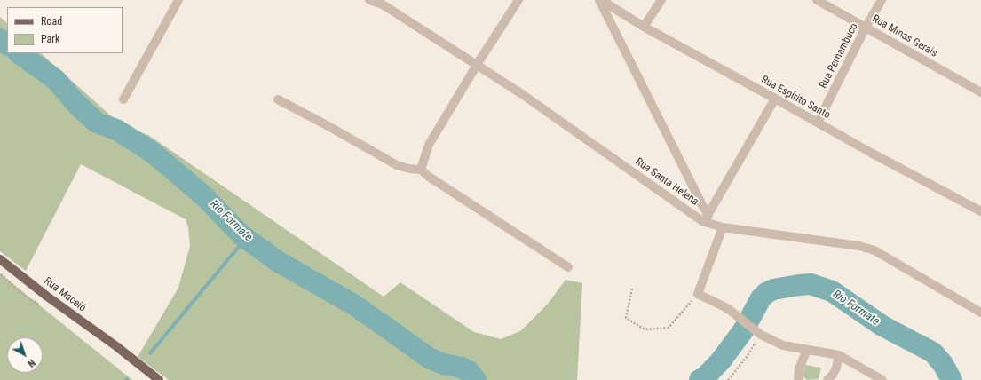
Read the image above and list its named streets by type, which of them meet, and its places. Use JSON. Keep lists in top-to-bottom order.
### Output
{
  "streets": {
    "main road": ["Rua Maceió"],
    "street": [
      "Rua Minas Gerais",
      "Rua Pernambuco",
      "Rua Espírito Santo",
      "Rua Santa Helena"
    ]
  },
  "crossings": [
    ["Rua Minas Gerais", "Rua Pernambuco"],
    ["Rua Pernambuco", "Rua Espírito Santo"]
  ],
  "water": ["Rio Formate"],
  "legend": ["Road", "Park"],
  "north": "bottom right"
}
